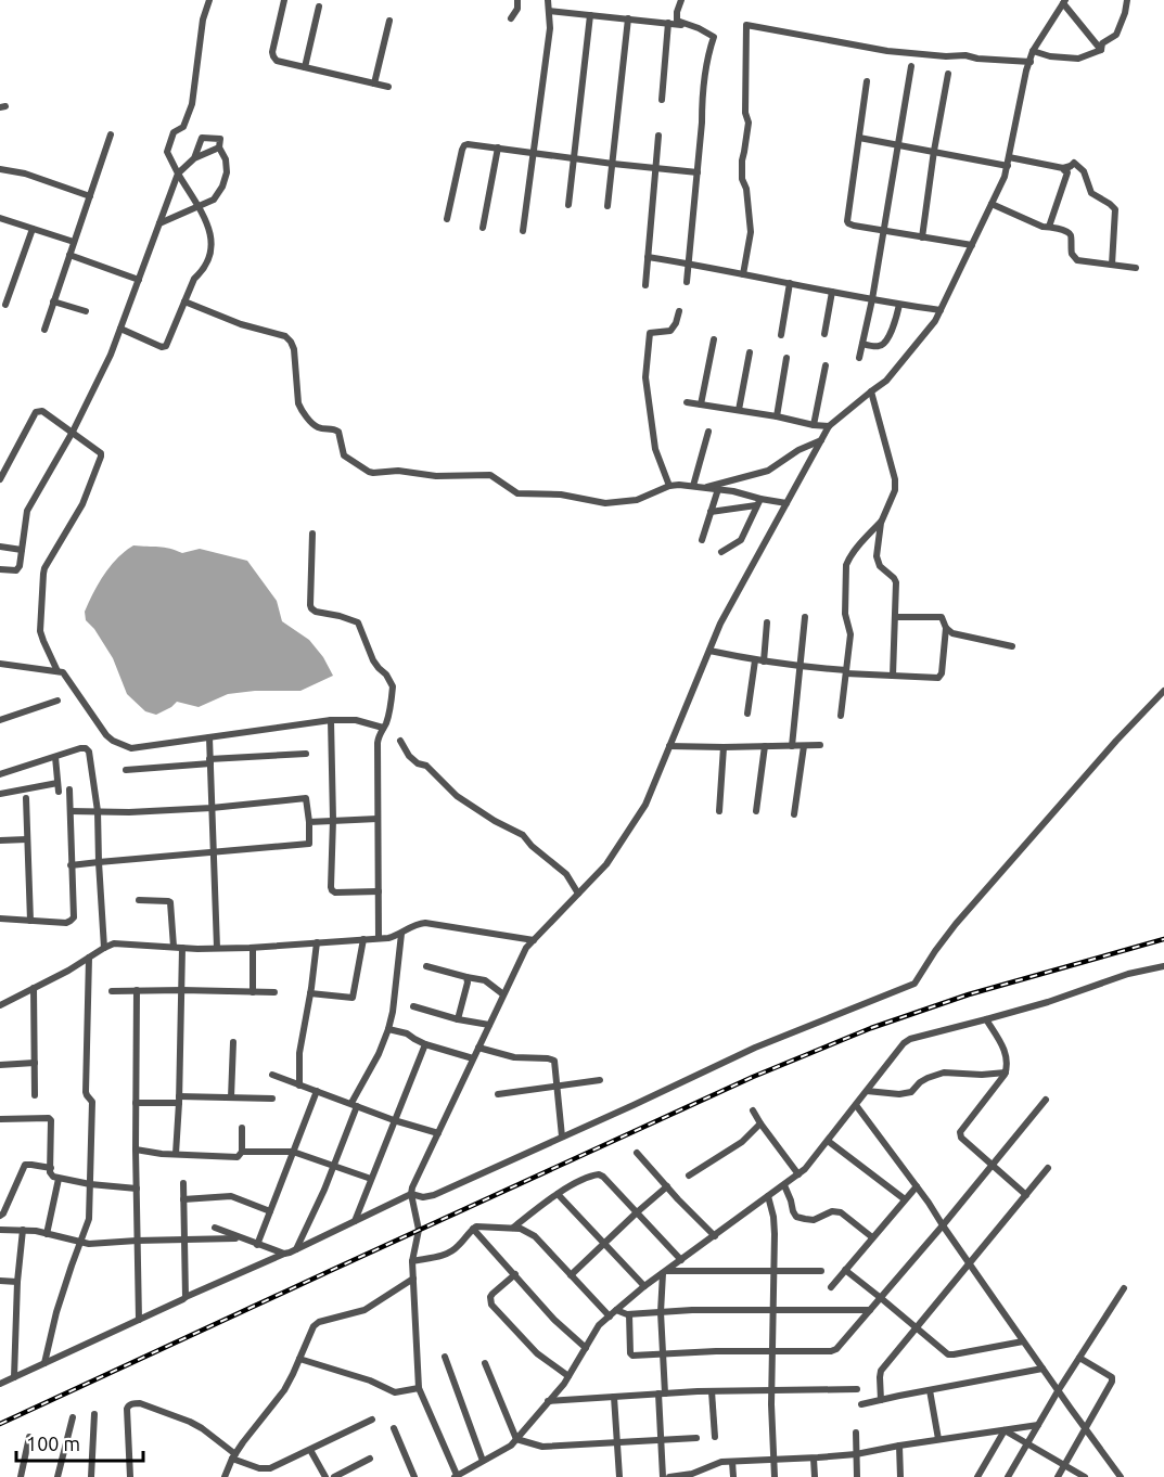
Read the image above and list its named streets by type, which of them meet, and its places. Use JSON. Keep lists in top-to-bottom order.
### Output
{
  "scale_bar": "100 m"
}
